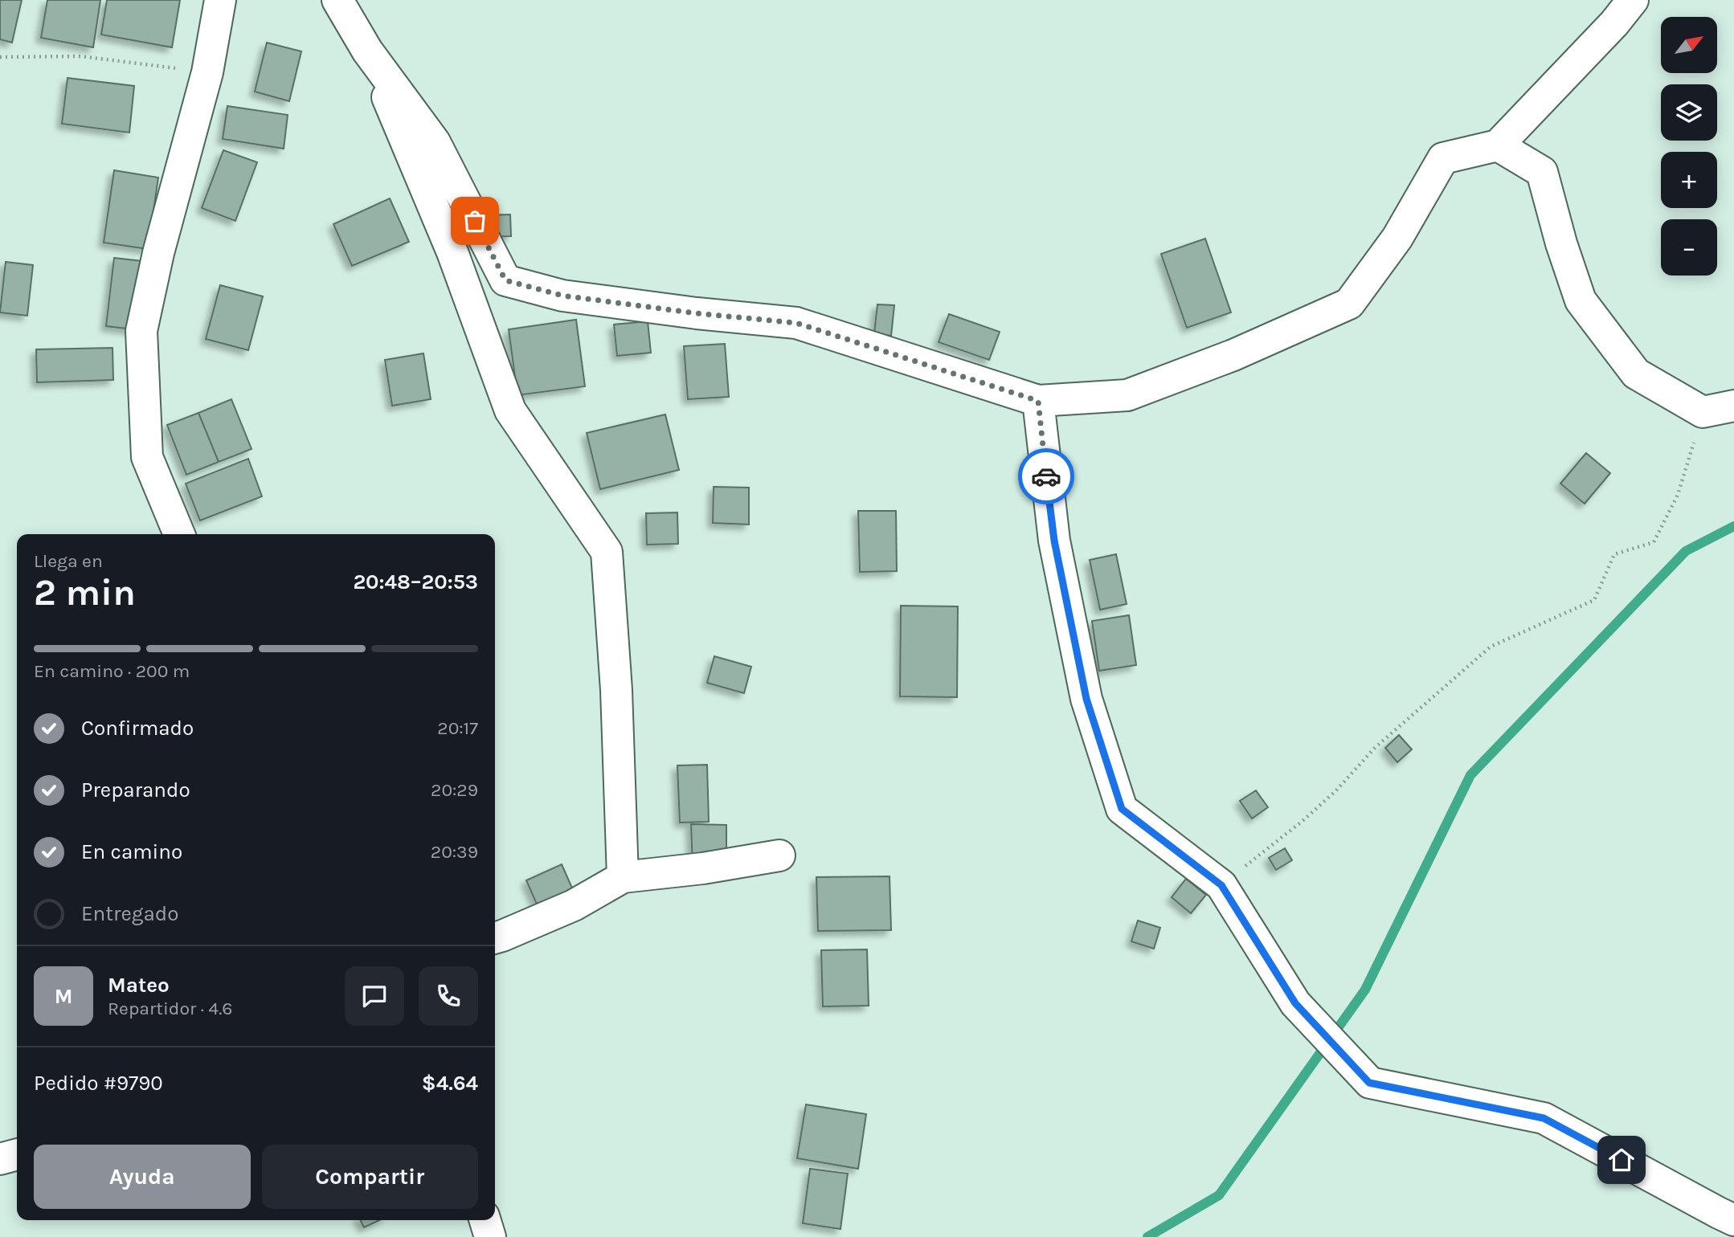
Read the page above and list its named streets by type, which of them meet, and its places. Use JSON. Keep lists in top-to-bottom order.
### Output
{
  "north": "top right",
  "page": {
    "map_buttons": ["+", "−"],
    "heading": ["2 min", "Llega en", "20:48–20:53"],
    "panel": [
      "Mateo",
      "Repartidor · 4.6",
      "Pedido #9790",
      "$4.64"
    ],
    "bar": "En camino · 200 m",
    "list": [
      ["Confirmado", "20:17"],
      ["Preparando", "20:29"],
      ["En camino", "20:39"],
      "Entregado"
    ],
    "round": "M",
    "buttons": ["Ayuda", "Compartir"]
  }
}
